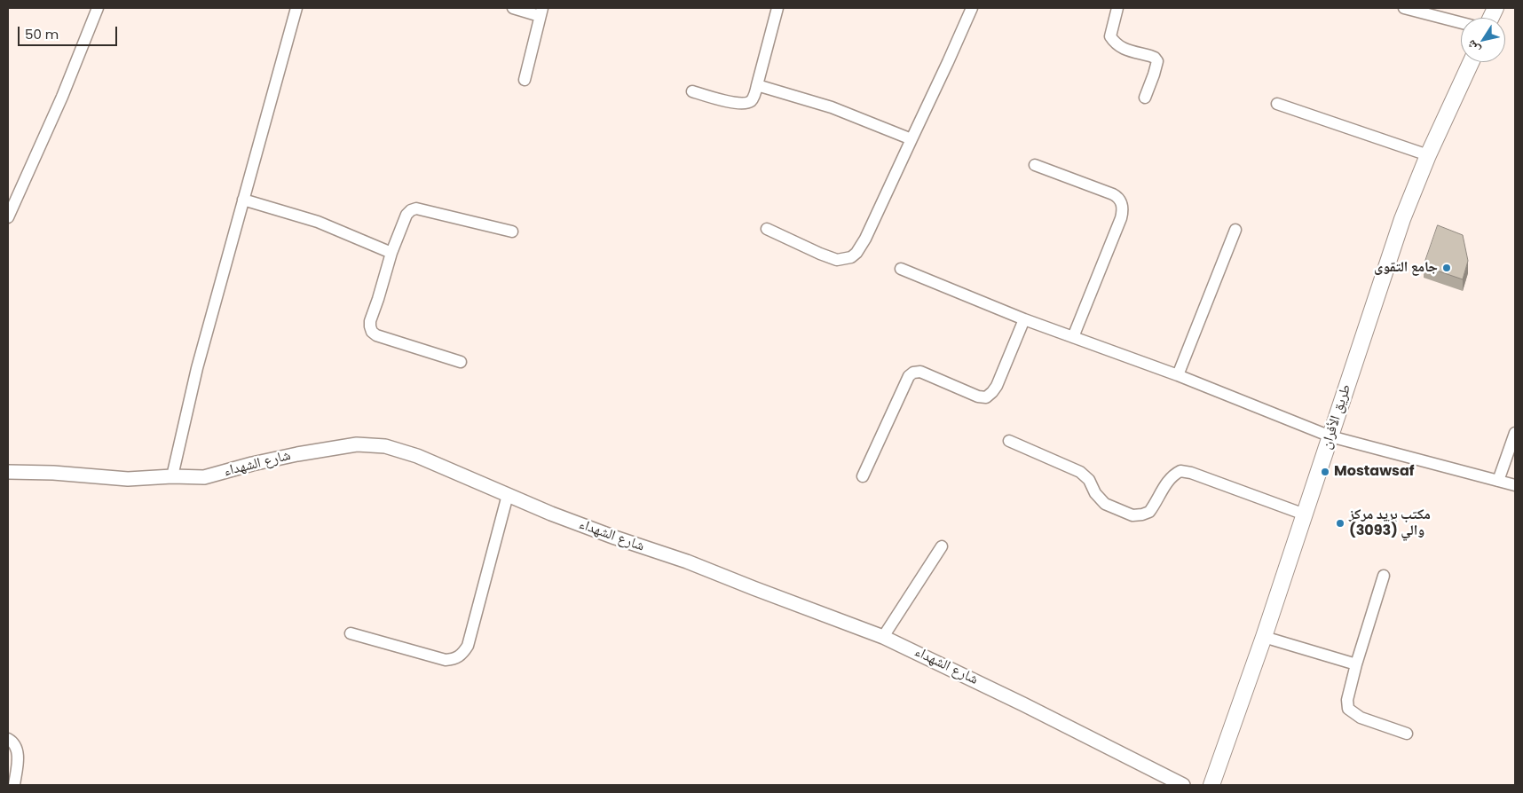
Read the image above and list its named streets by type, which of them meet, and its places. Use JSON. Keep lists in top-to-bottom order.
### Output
{
  "streets": {
    "main road": ["طريق الأفران"],
    "street": ["شارع الشهداء"]
  },
  "places": ["جامع التقوى", "Mostawsaf", "مكتب بريد مركز والي (3093)"],
  "scale_bar": "50 m",
  "north": "bottom left"
}
